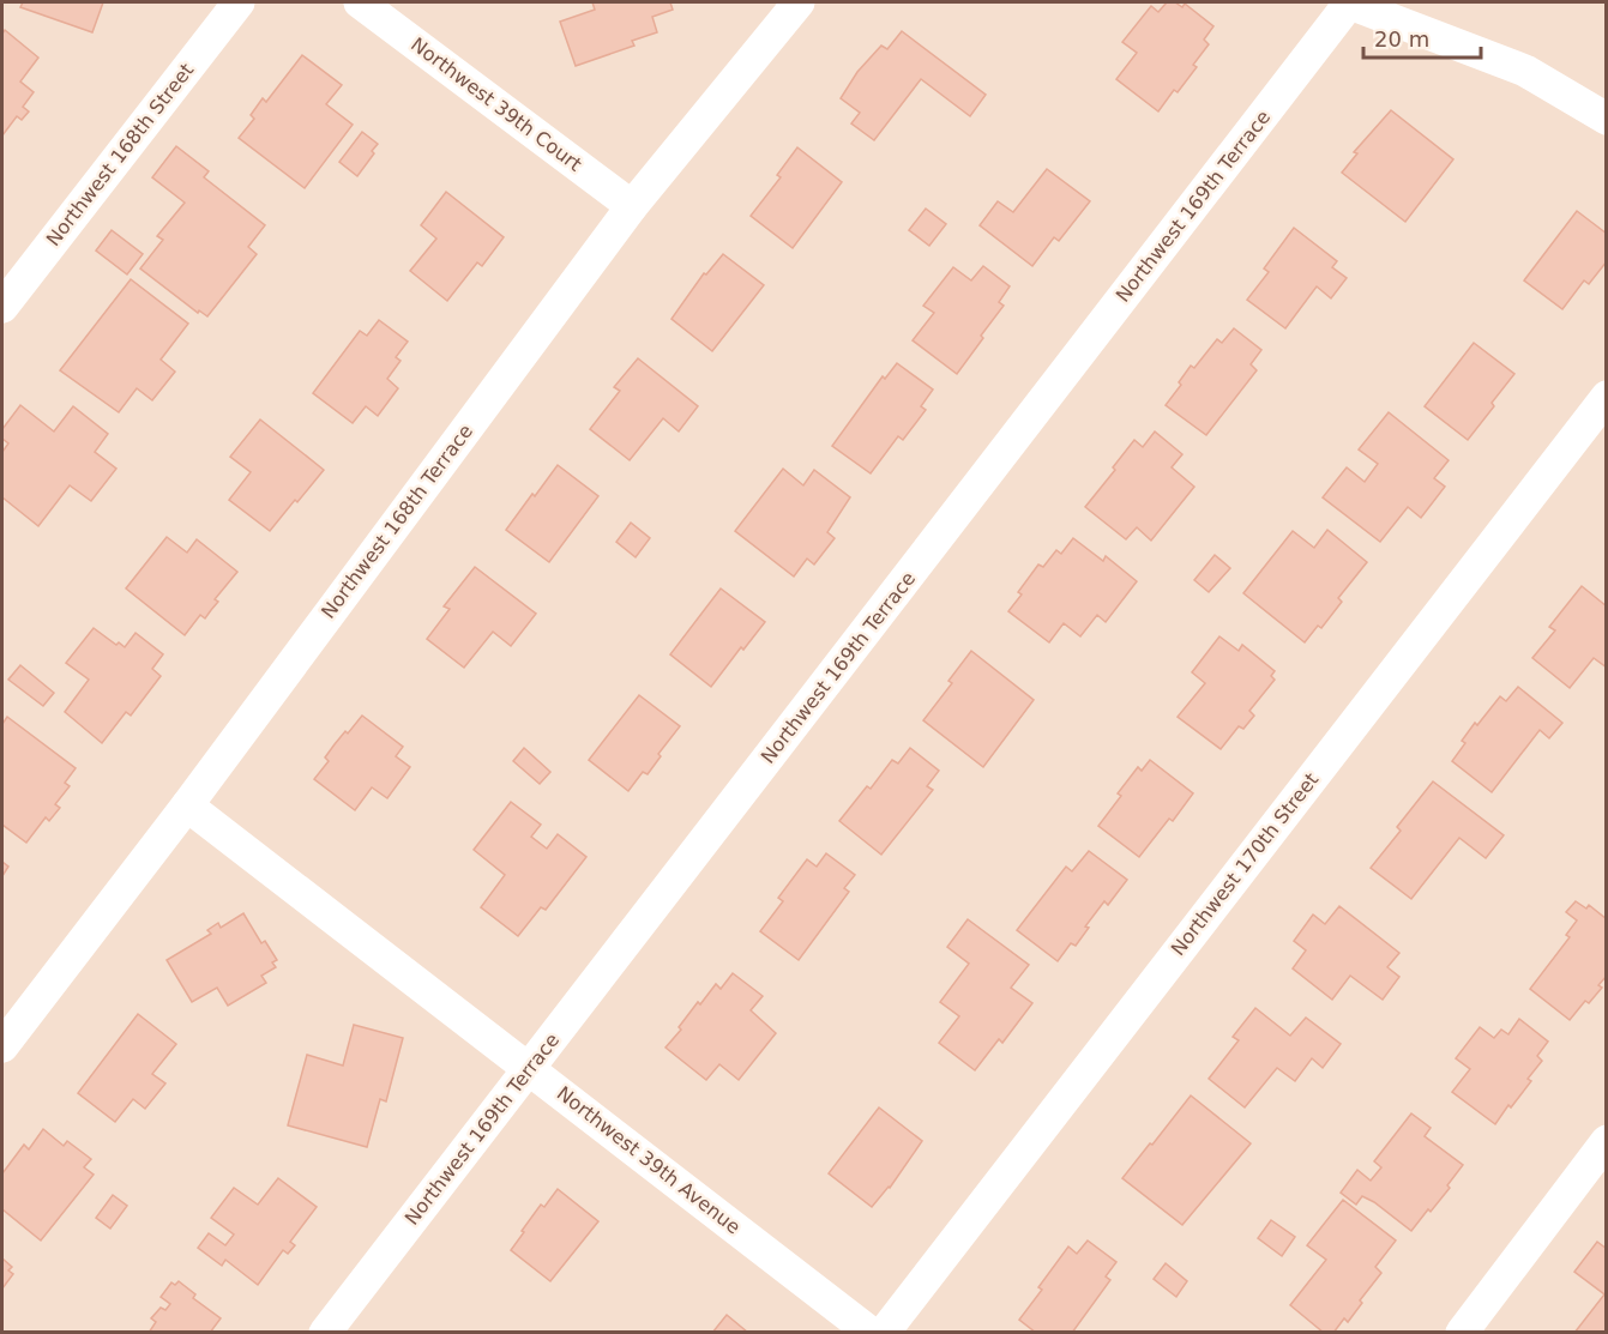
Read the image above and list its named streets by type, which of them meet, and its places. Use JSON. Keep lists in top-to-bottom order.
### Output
{
  "streets": {
    "street": [
      "Northwest 39th Court",
      "Northwest 168th Street",
      "Northwest 169th Terrace",
      "Northwest 168th Terrace",
      "Northwest 170th Street",
      "Northwest 39th Avenue"
    ]
  },
  "crossings": [
    ["Northwest 39th Court", "Northwest 168th Terrace"],
    ["Northwest 169th Terrace", "Northwest 39th Avenue"],
    ["Northwest 168th Terrace", "Northwest 39th Avenue"]
  ],
  "scale_bar": "20 m"
}
